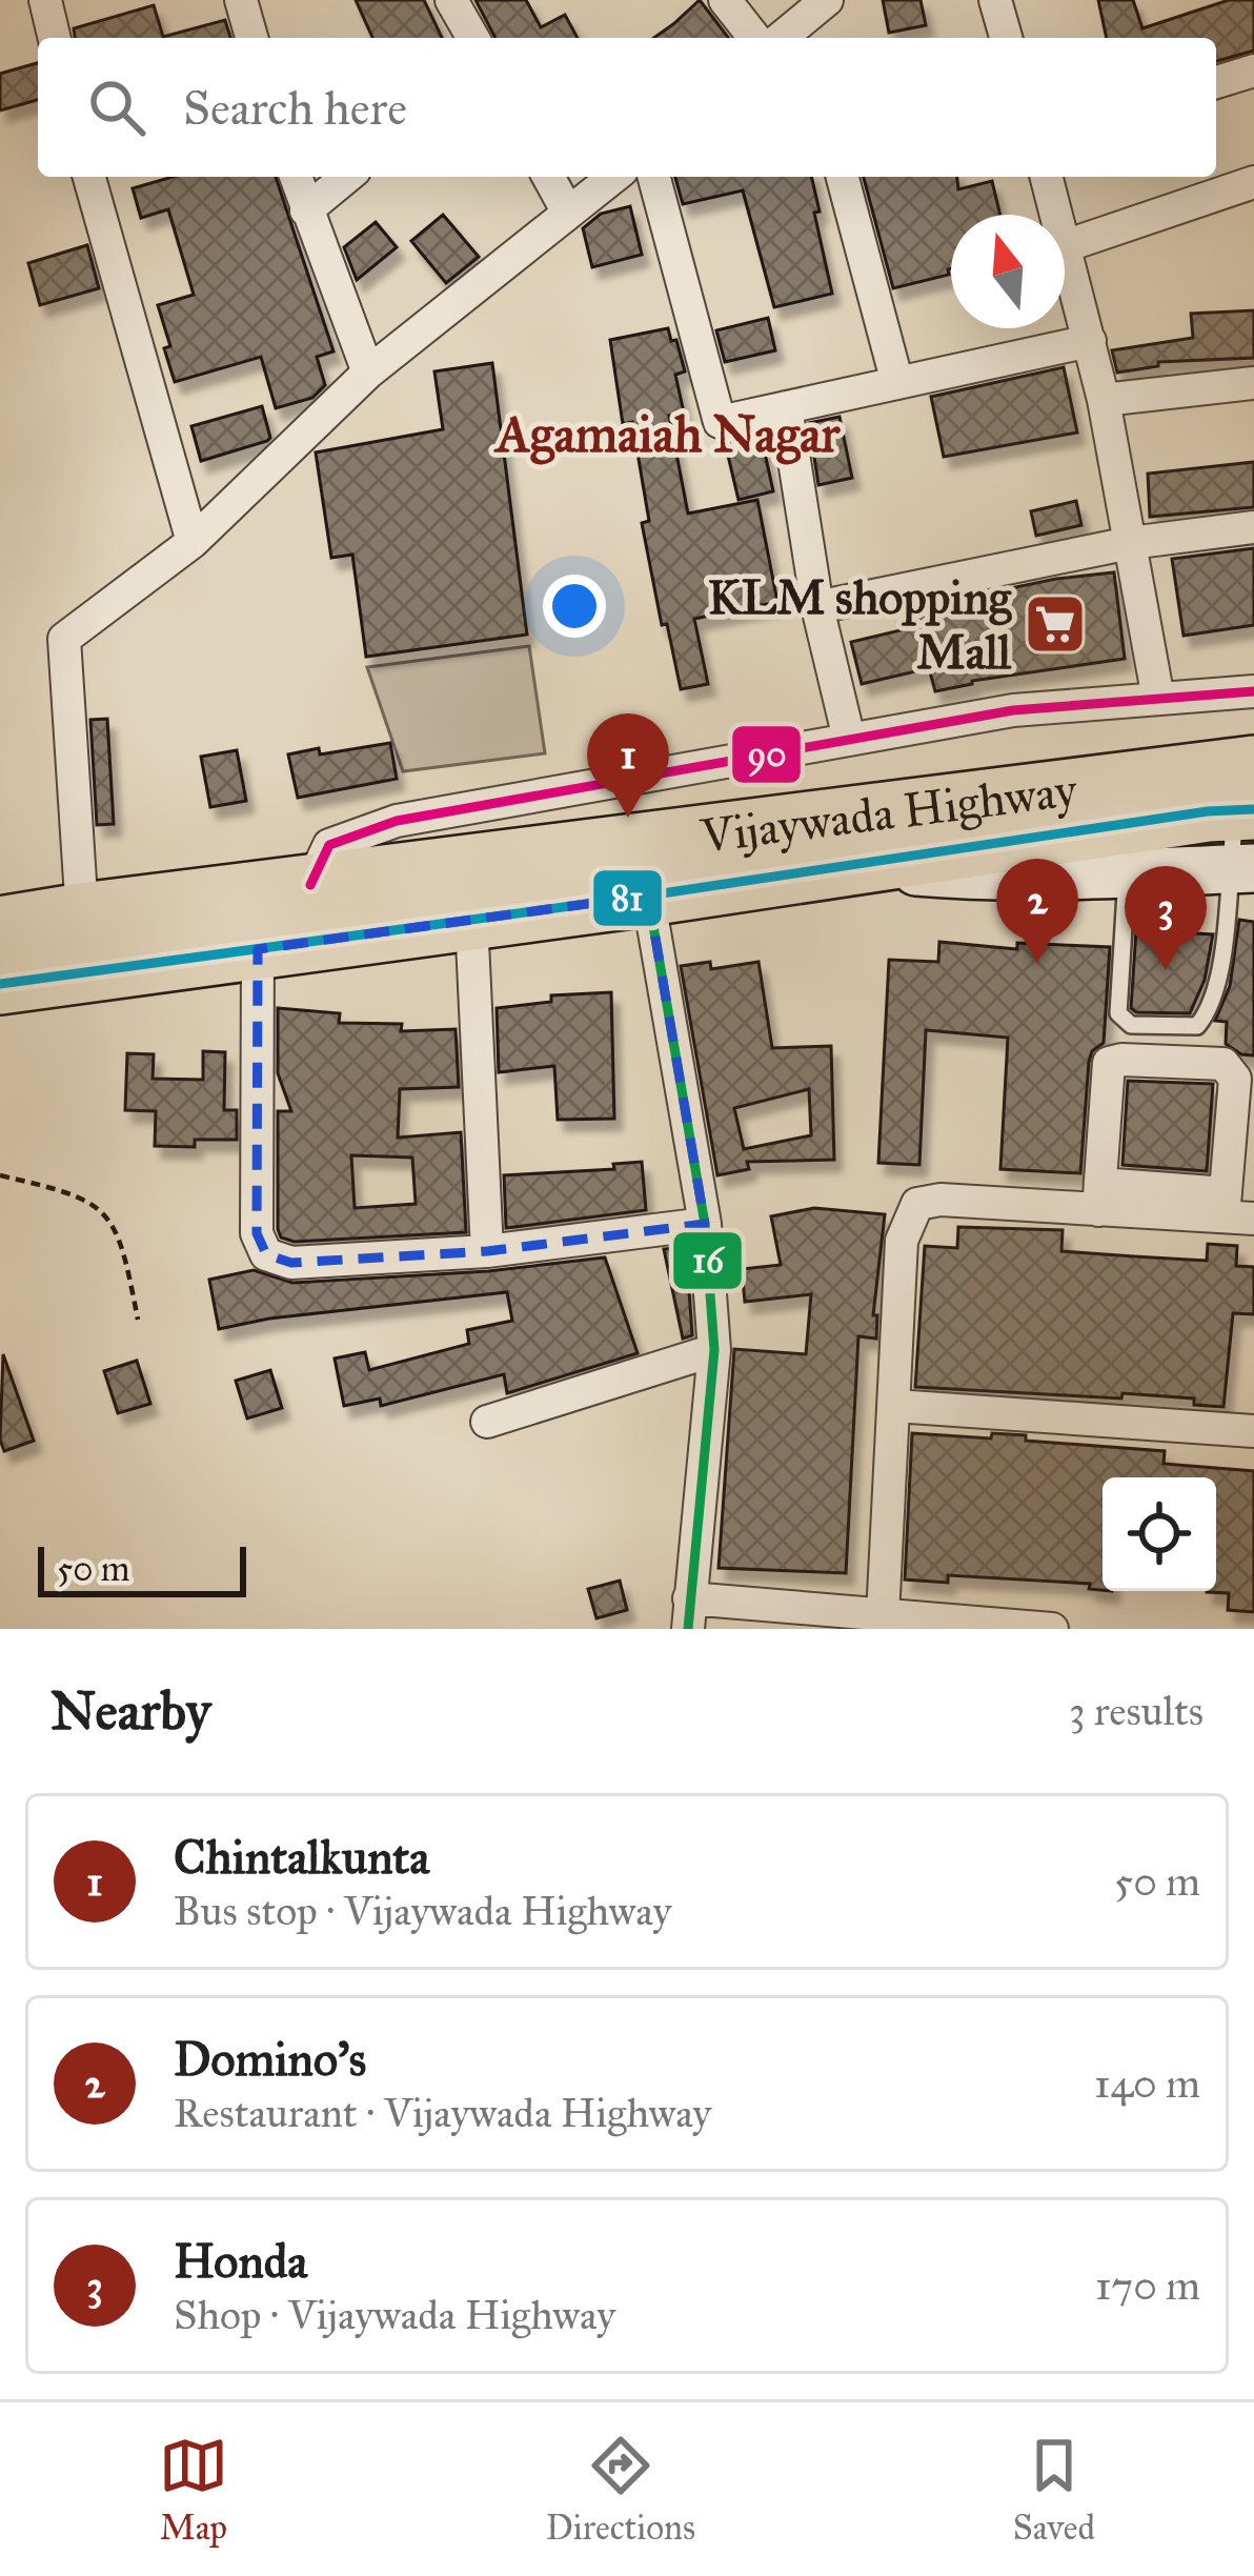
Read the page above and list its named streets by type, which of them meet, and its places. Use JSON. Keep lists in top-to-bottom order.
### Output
{
  "streets": {
    "highway": ["Vijaywada Highway"]
  },
  "districts": ["Agamaiah Nagar"],
  "places": {
    "supermarket": ["KLM shopping Mall"]
  },
  "lines": ["transit line 90", "transit line 81", "transit line 16"],
  "scale_bar": "50 m",
  "north": "top",
  "page": {
    "search": "Search here",
    "pins": ["1", "2", "3"],
    "scale": "50 m",
    "heading": ["Nearby", "3 results"],
    "list": [
      {
        "mark": "1",
        "name": "Chintalkunta",
        "note": "Bus stop · Vijaywada Highway",
        "value": "50 m"
      },
      {
        "mark": "2",
        "name": "Domino's",
        "note": "Restaurant · Vijaywada Highway",
        "value": "140 m"
      },
      {
        "mark": "3",
        "name": "Honda",
        "note": "Shop · Vijaywada Highway",
        "value": "170 m"
      }
    ],
    "nav": ["Map", "Directions", "Saved"]
  }
}
